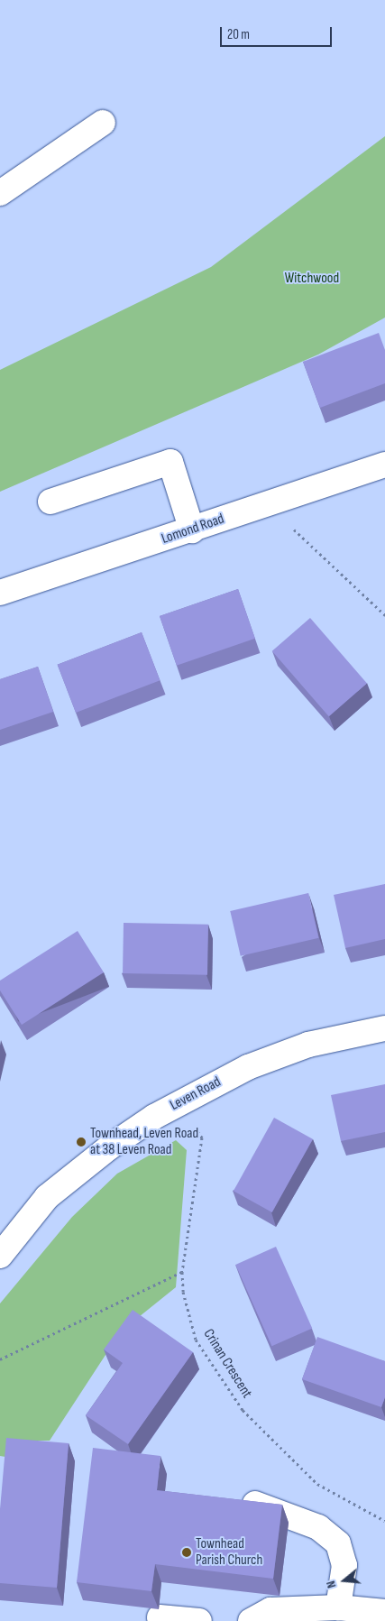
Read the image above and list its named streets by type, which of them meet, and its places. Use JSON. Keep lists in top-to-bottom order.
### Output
{
  "streets": {
    "street": ["Lomond Road", "Leven Road"],
    "path": ["Crinan Crescent"]
  },
  "crossings": [
    ["Leven Road", "Crinan Crescent"]
  ],
  "parks": ["Witchwood"],
  "places": ["Townhead, Leven Road at 38 Leven Road", "Townhead Parish Church"],
  "scale_bar": "20 m",
  "north": "left"
}
